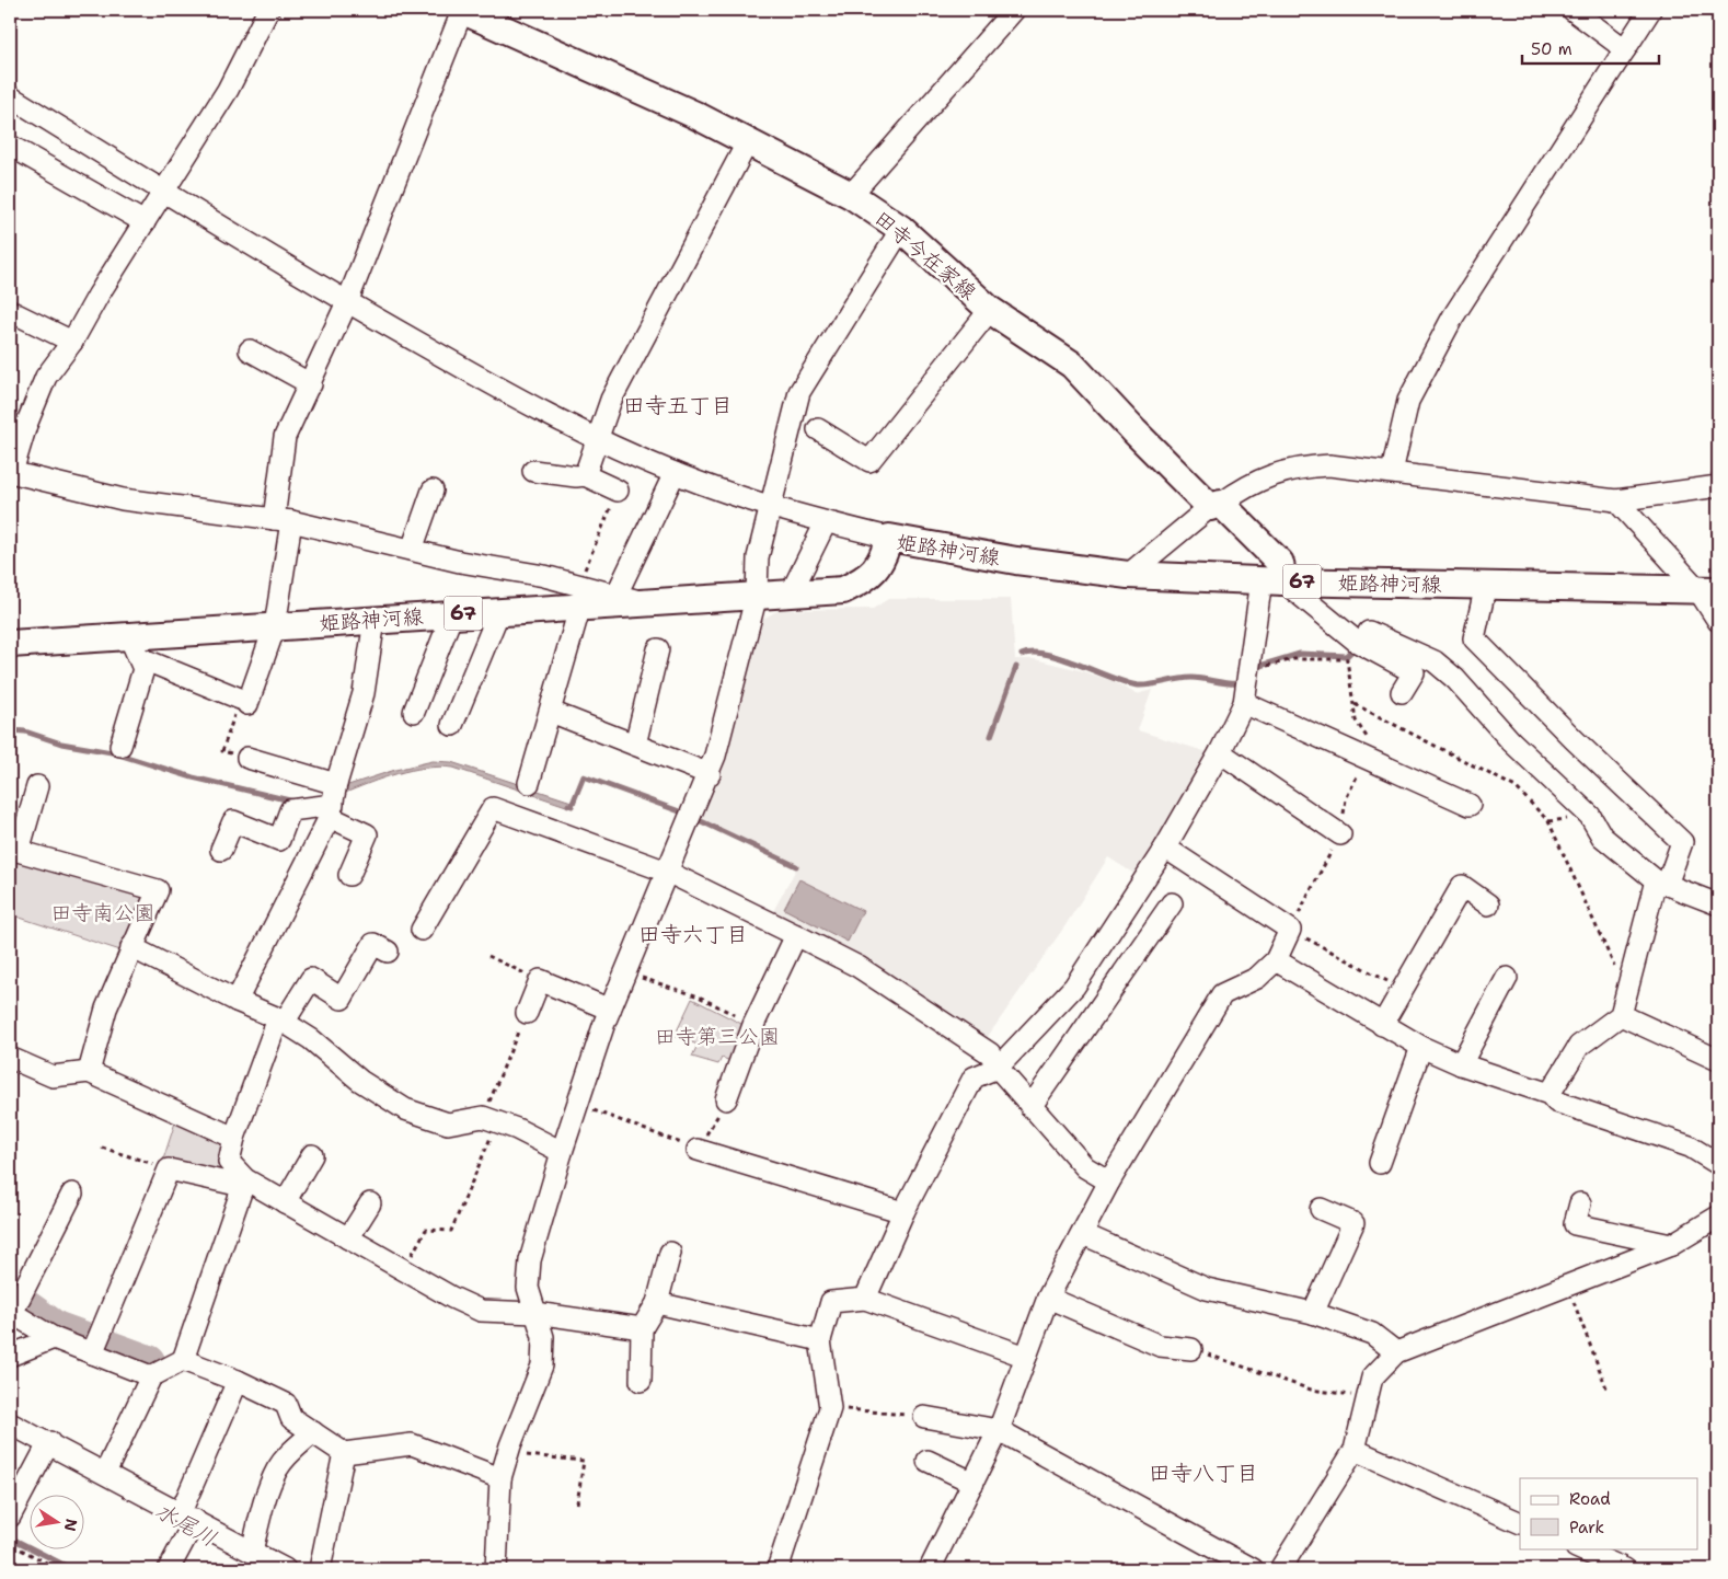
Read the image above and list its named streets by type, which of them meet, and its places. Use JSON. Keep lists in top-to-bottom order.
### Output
{
  "streets": {
    "main road": ["田寺今在家線", "姫路神河線", "67"]
  },
  "crossings": [
    ["田寺今在家線", "姫路神河線"]
  ],
  "districts": ["田寺五丁目", "田寺六丁目", "田寺八丁目"],
  "water": ["水尾川"],
  "parks": ["田寺南公園", "田寺第三公園"],
  "legend": ["Road", "Park"],
  "scale_bar": "50 m",
  "north": "right"
}
